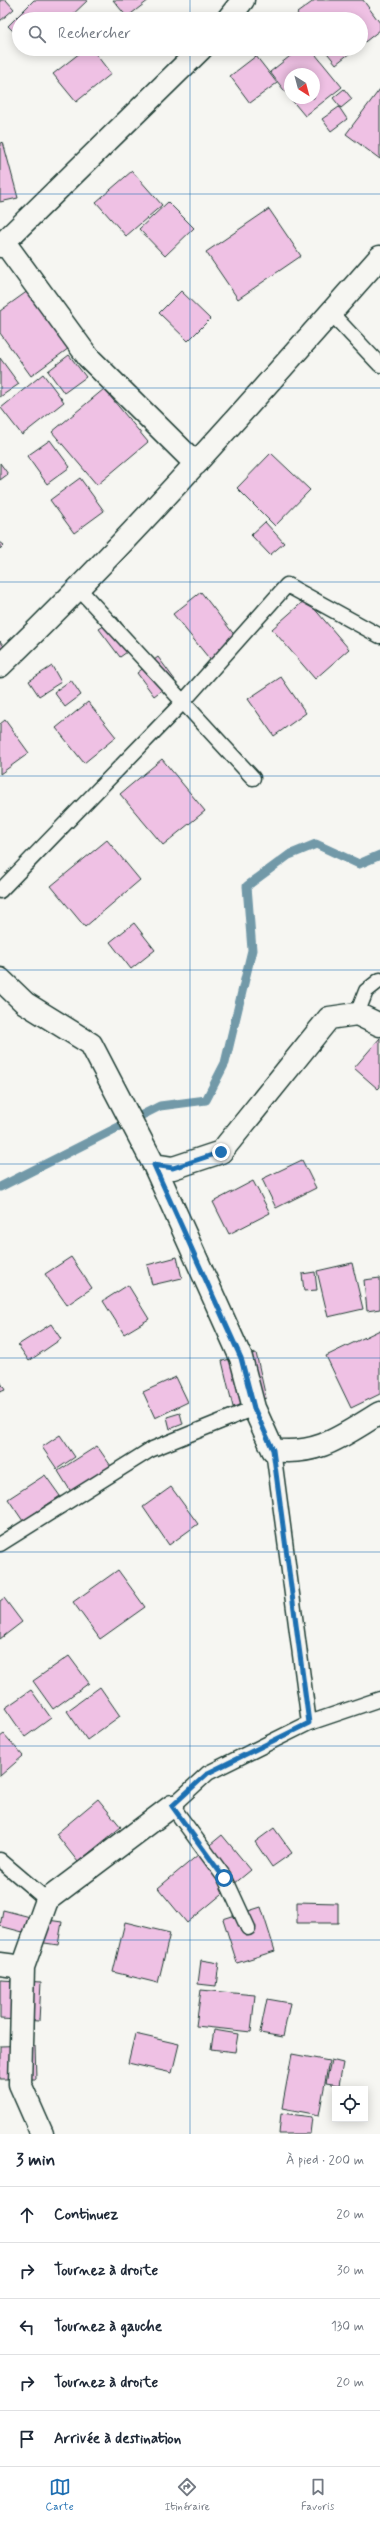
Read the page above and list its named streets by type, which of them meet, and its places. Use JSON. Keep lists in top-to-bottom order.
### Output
{
  "north": "bottom right",
  "page": {
    "search": "Rechercher",
    "heading": ["3 min", "À pied · 200 m"],
    "list": [
      ["Continuez", "20 m"],
      ["Tournez à droite", "30 m"],
      ["Tournez à gauche", "130 m"],
      ["Tournez à droite", "20 m"],
      "Arrivée à destination"
    ],
    "nav": ["Carte", "Itinéraire", "Favoris"]
  }
}
